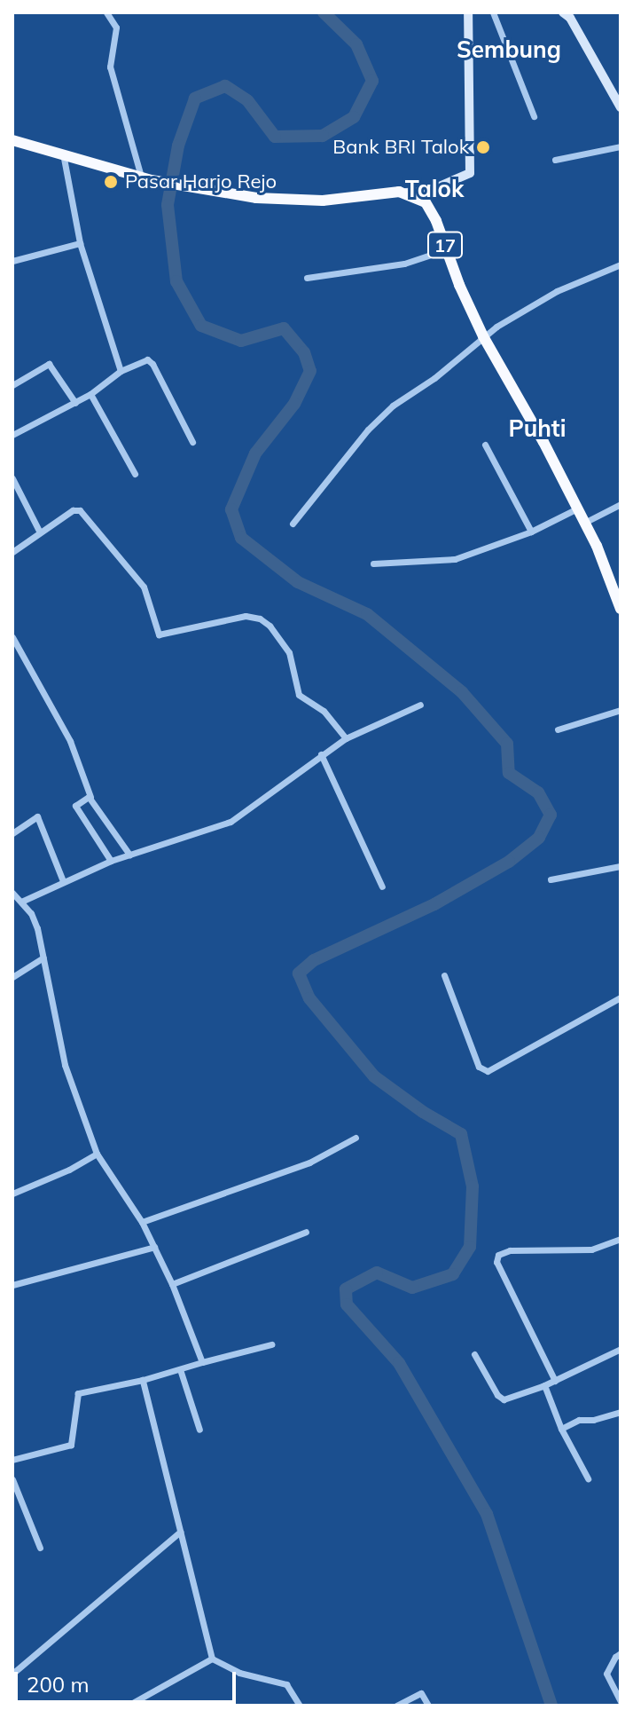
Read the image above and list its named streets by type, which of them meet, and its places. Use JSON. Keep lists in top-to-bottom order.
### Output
{
  "streets": {
    "highway": ["17"]
  },
  "districts": ["Sembung", "Talok", "Puhti"],
  "places": ["Bank BRI Talok", "Pasar Harjo Rejo"],
  "scale_bar": "200 m"
}
